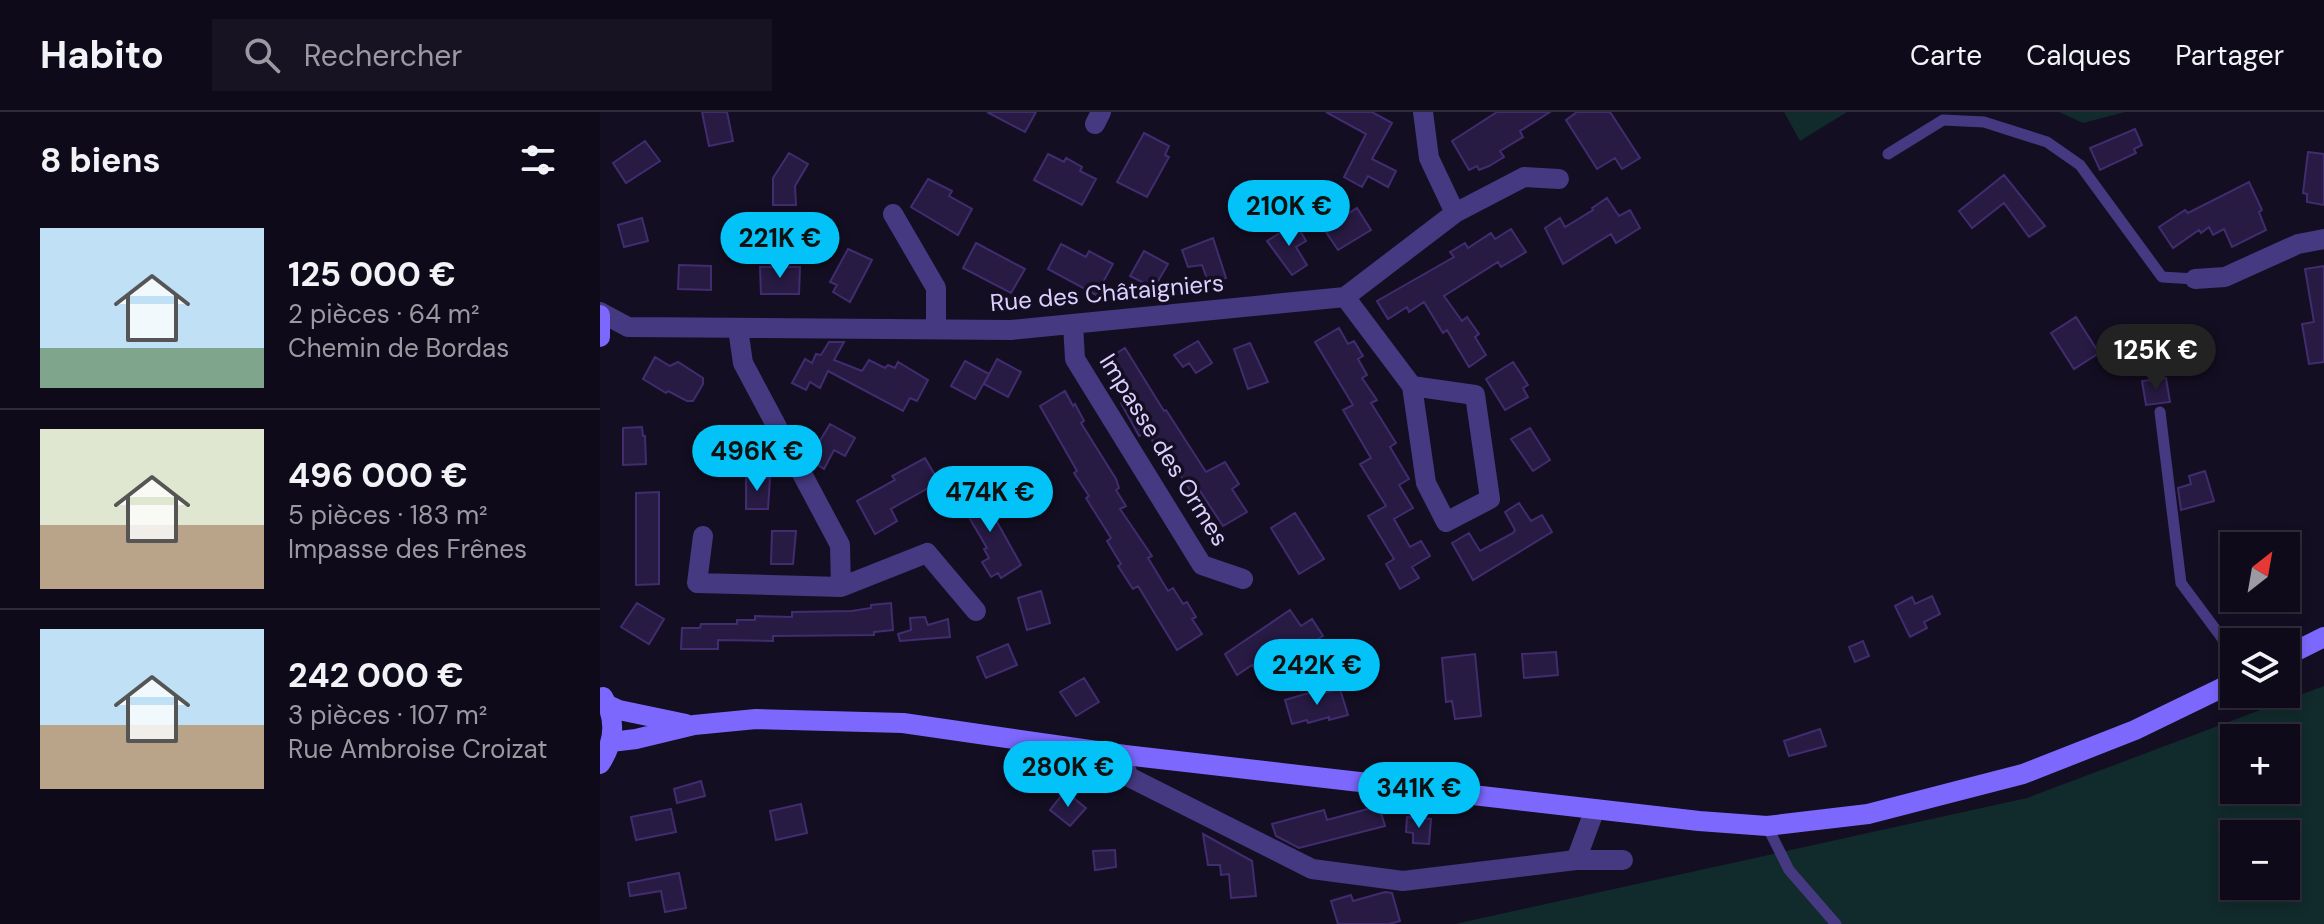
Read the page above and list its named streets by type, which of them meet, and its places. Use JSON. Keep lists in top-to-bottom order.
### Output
{
  "streets": {
    "street": ["Rue des Châtaigniers", "Impasse des Ormes"]
  },
  "crossings": [
    ["Rue des Châtaigniers", "Impasse des Ormes"]
  ],
  "north": "top right",
  "page": {
    "header": "Habito",
    "search": "Rechercher",
    "nav": ["Carte", "Calques", "Partager"],
    "heading": "8 biens",
    "price": [
      "210K €",
      "221K €",
      "125K €",
      "496K €",
      "474K €",
      "242K €",
      "280K €",
      "341K €"
    ],
    "list": [
      {
        "name": "125 000 €",
        "note": "2 pièces · 64 m² · Chemin de Bordas"
      },
      {
        "name": "496 000 €",
        "note": "5 pièces · 183 m² · Impasse des Frênes"
      },
      {
        "name": "242 000 €",
        "note": "3 pièces · 107 m² · Rue Ambroise Croizat"
      }
    ],
    "map_buttons": ["+", "−"]
  }
}
